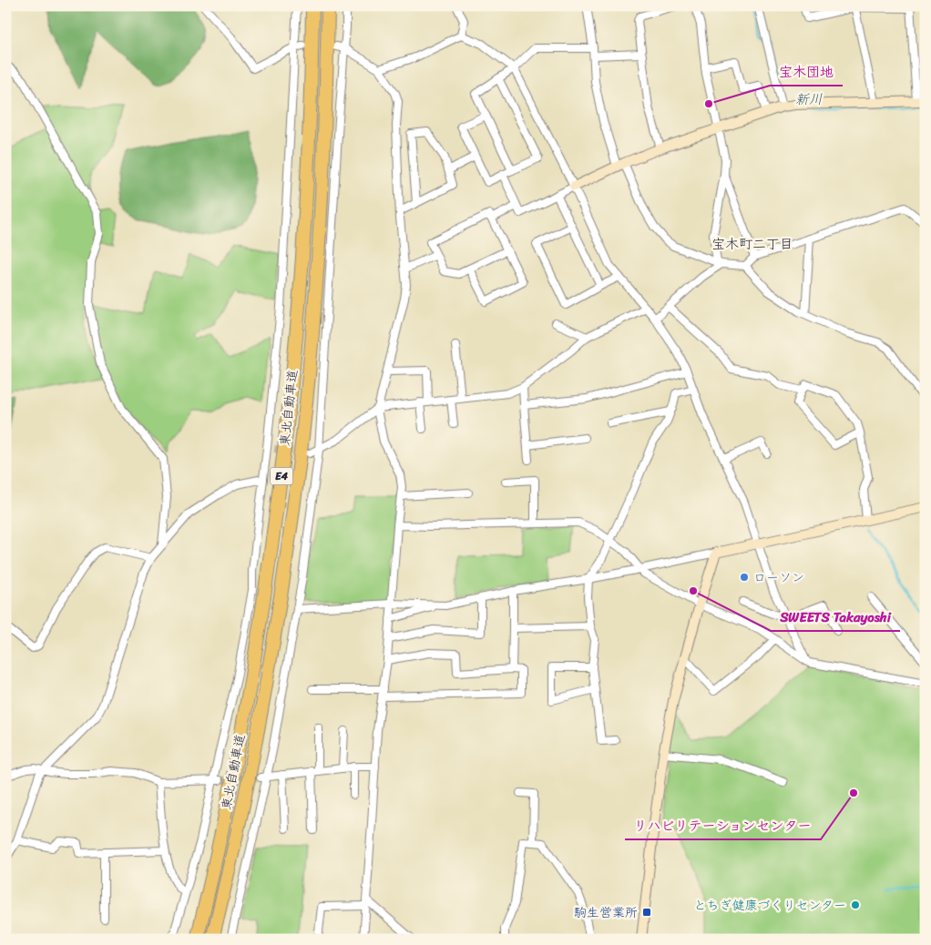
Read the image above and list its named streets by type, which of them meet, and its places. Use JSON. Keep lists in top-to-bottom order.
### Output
{
  "streets": {
    "highway": ["東北自動車道", "E4"]
  },
  "districts": ["宝木町二丁目"],
  "water": ["新川"],
  "places": {
    "other": [
      "宝木団地",
      "ローソン",
      "SWEETS Takayoshi",
      "リハビリテーションセンター",
      "とちぎ健康づくりセンター"
    ],
    "transit": ["駒生営業所"]
  }
}
